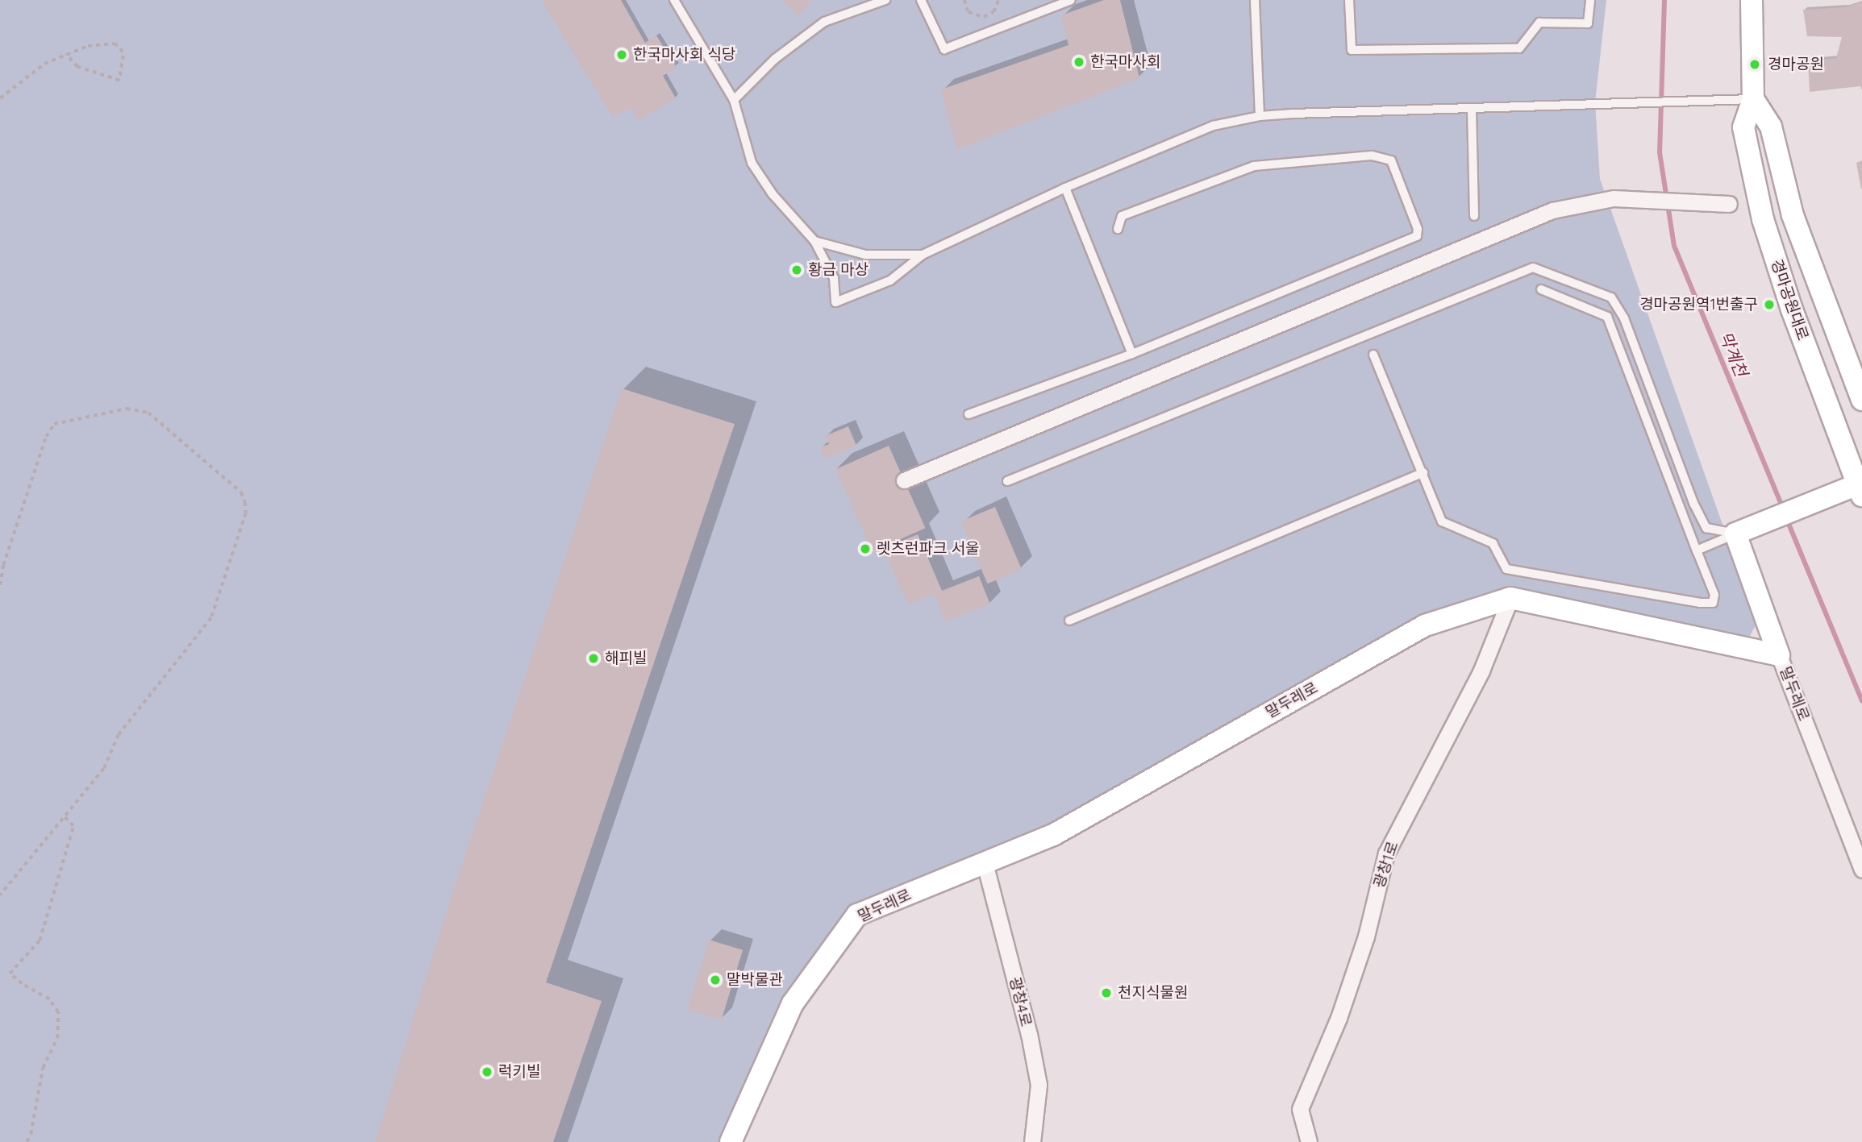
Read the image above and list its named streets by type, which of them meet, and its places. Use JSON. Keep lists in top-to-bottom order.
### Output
{
  "streets": {
    "street": [
      "경마공원대로",
      "말두레로",
      "광창1로",
      "광창4로"
    ]
  },
  "crossings": [
    ["말두레로", "광창1로"],
    ["말두레로", "광창4로"]
  ],
  "water": ["막계천"],
  "places": [
    "한국마사회 식당",
    "한국마사회",
    "경마공원",
    "황금 마상",
    "경마공원역1번출구",
    "렛츠런파크 서울",
    "해피빌",
    "말박물관",
    "천지식물원",
    "럭키빌"
  ]
}
